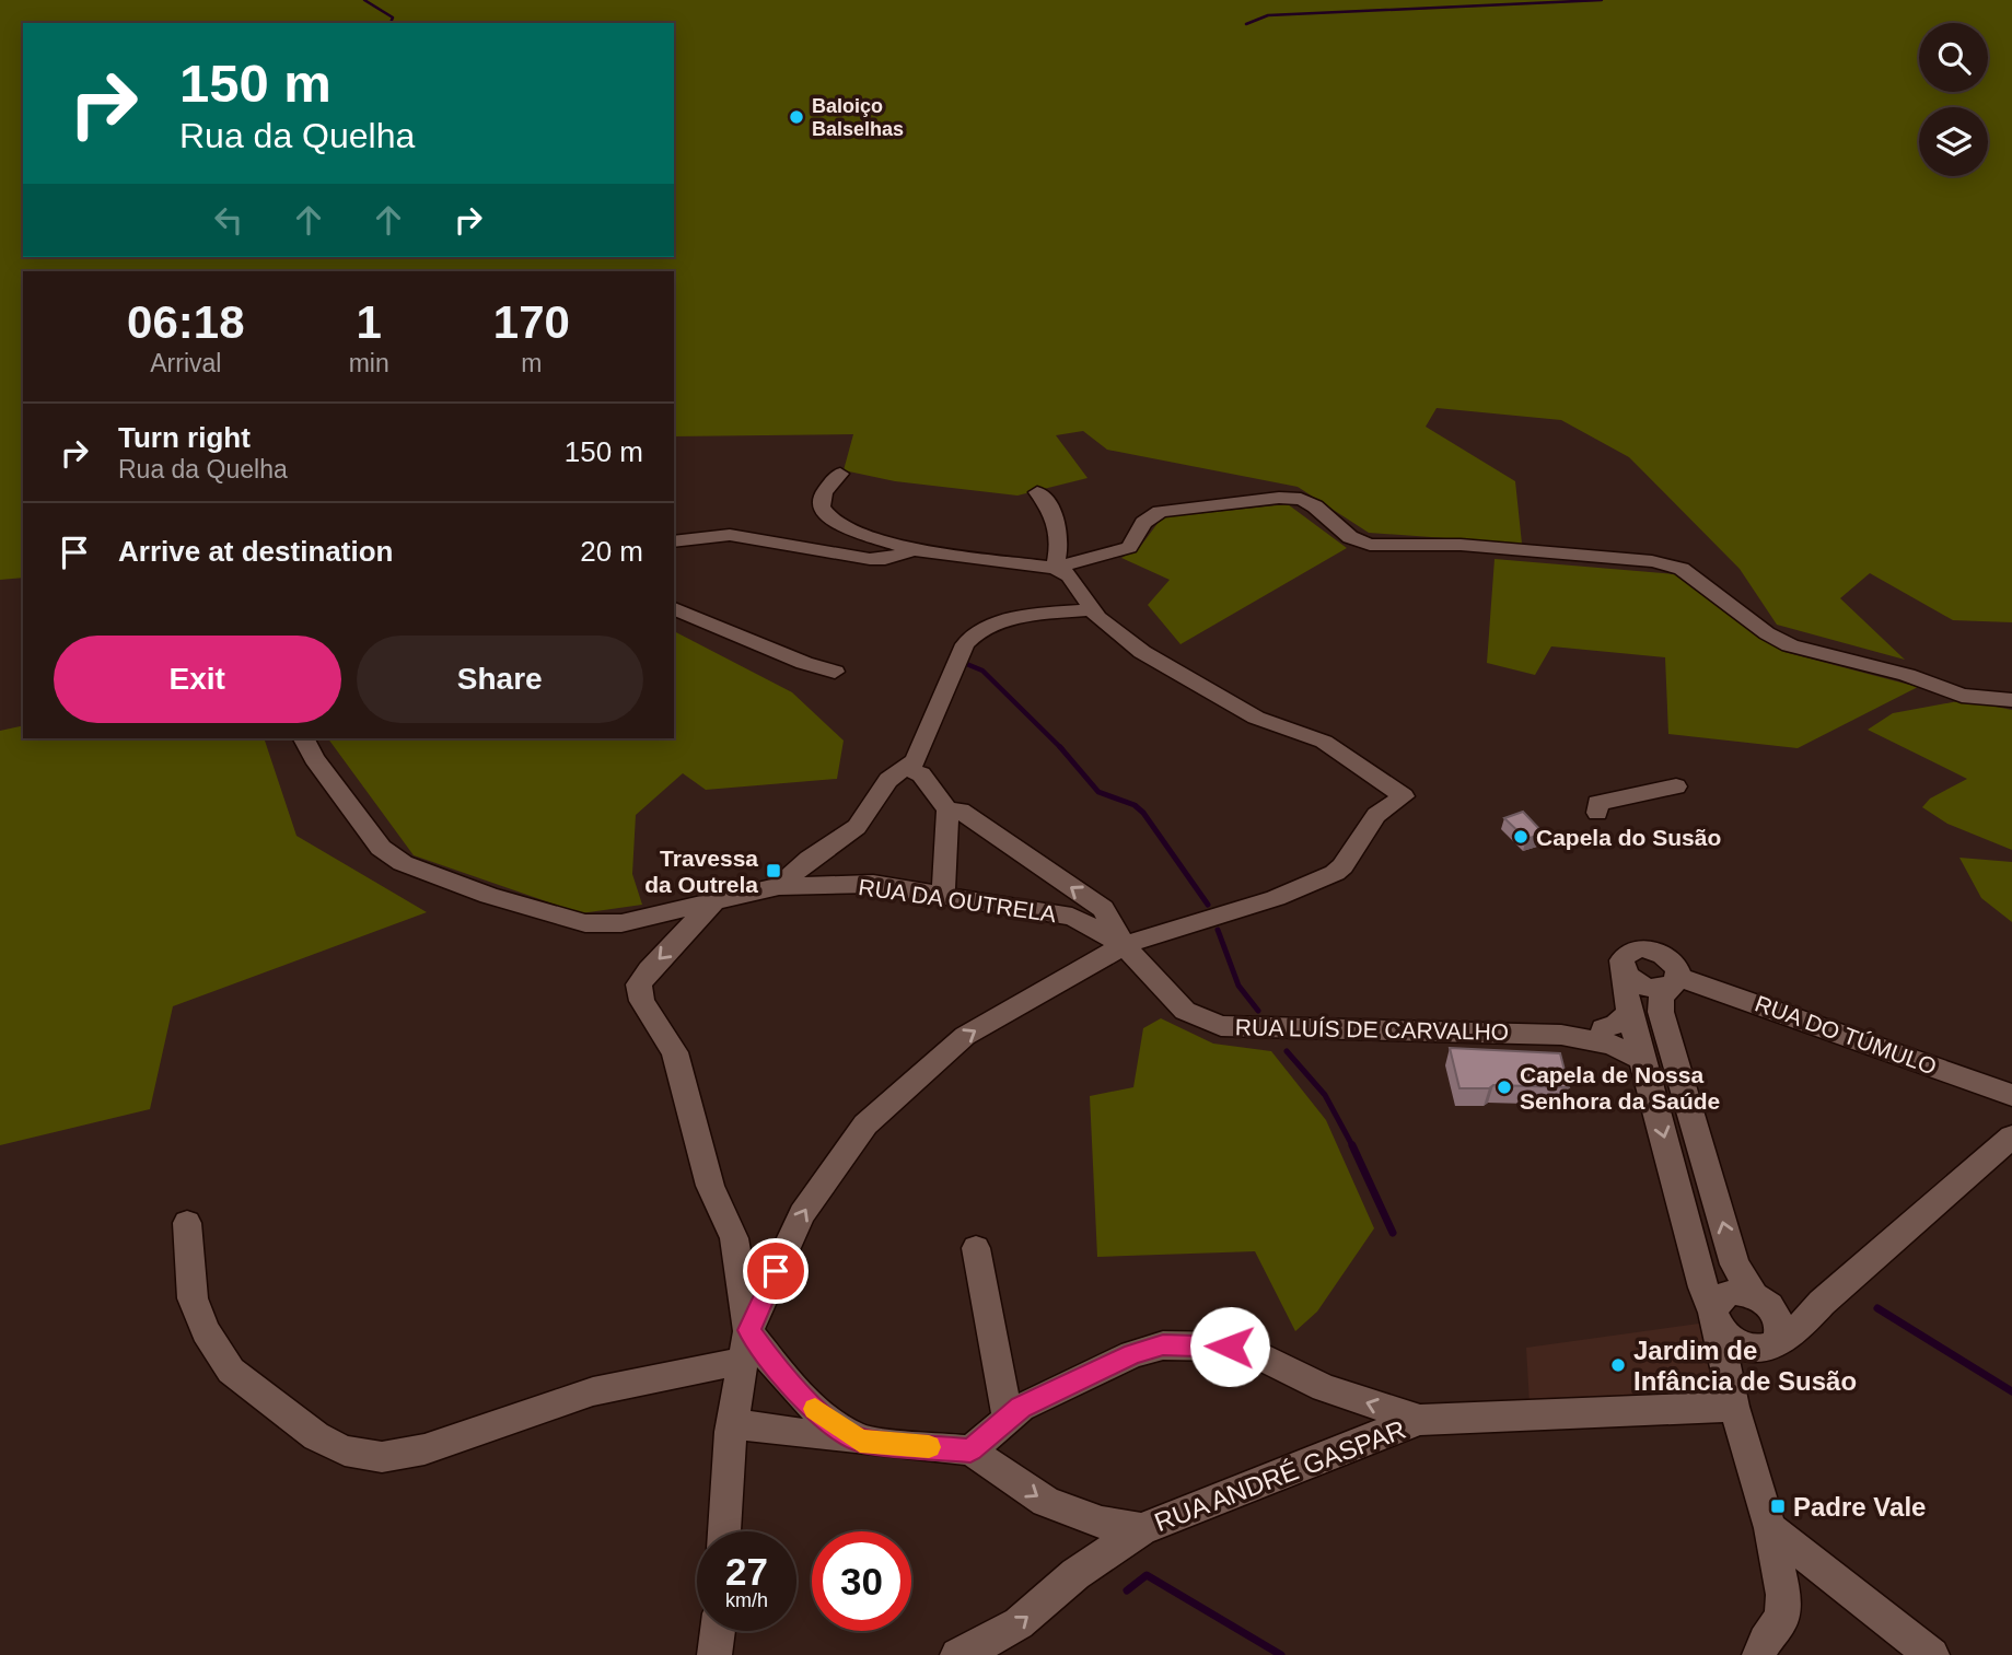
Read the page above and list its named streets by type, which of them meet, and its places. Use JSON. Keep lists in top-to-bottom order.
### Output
{
  "streets": {
    "street": [
      "RUA DA OUTRELA",
      "RUA LUÍS DE CARVALHO",
      "RUA DO TÚMULO",
      "RUA ANDRÉ GASPAR"
    ]
  },
  "crossings": [
    ["RUA DA OUTRELA", "RUA LUÍS DE CARVALHO"]
  ],
  "places": {
    "other": [
      "Baloiço Balselhas",
      "Capela do Susão",
      "Capela de Nossa Senhora da Saúde",
      "Jardim de Infância de Susão"
    ],
    "transit": ["Travessa da Outrela", "Padre Vale"]
  },
  "page": {
    "turn": ["150 m", "Rua da Quelha"],
    "eta": [
      "06:18",
      "Arrival",
      "1",
      "min",
      "170",
      "m"
    ],
    "list": [
      {
        "name": "Turn right",
        "note": "Rua da Quelha",
        "value": "150 m"
      },
      {
        "name": "Arrive at destination",
        "value": "20 m"
      }
    ],
    "buttons": ["Exit", "Share"],
    "speed": "27 km/h",
    "limit": "30"
  }
}
